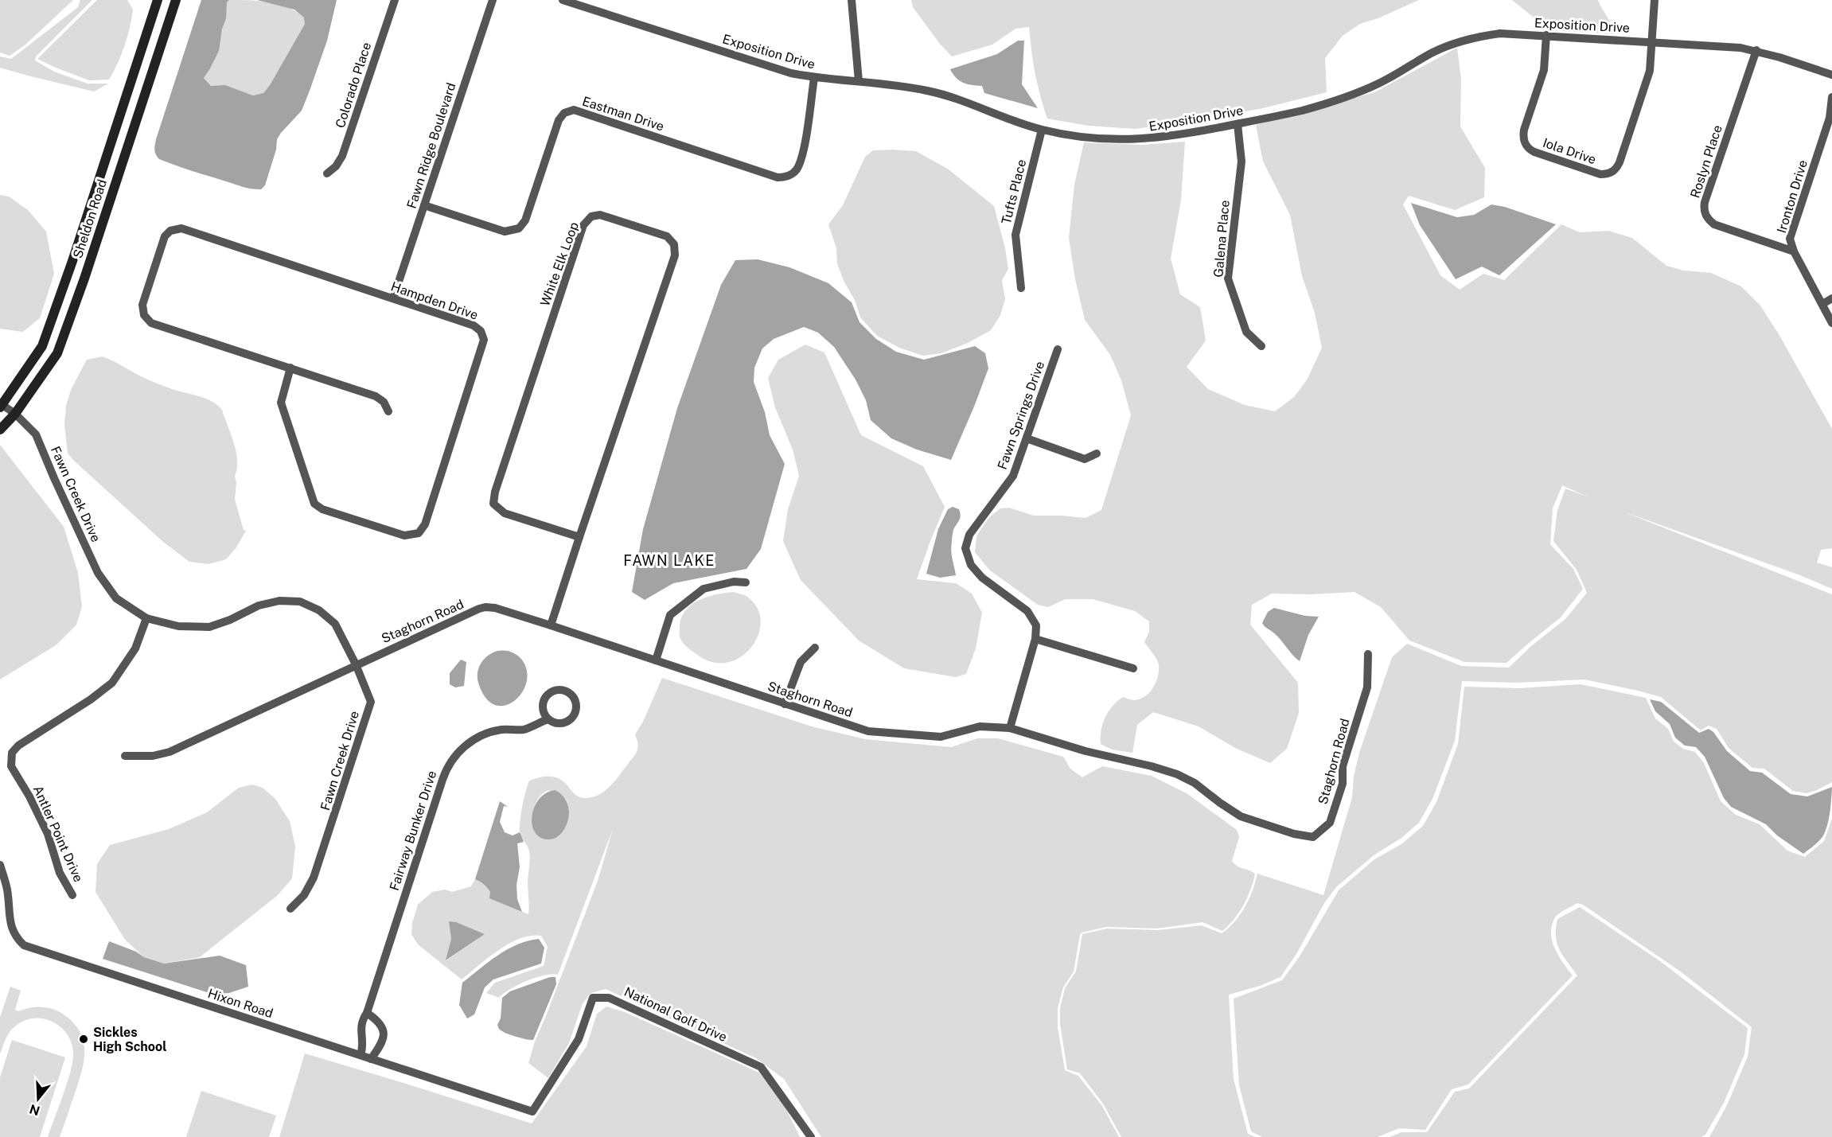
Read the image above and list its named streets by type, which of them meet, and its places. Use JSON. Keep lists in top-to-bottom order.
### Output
{
  "streets": {
    "main road": ["Sheldon Road"],
    "street": [
      "Exposition Drive",
      "Colorado Place",
      "Eastman Drive",
      "Fawn Ridge Boulevard",
      "Iola Drive",
      "Roslyn Place",
      "Tufts Place",
      "Ironton Drive",
      "Galena Place",
      "White Elk Loop",
      "Hampden Drive",
      "Fawn Springs Drive",
      "Fawn Creek Drive",
      "Staghorn Road",
      "Fairway Bunker Drive",
      "Antler Point Drive",
      "Hixon Road",
      "National Golf Drive"
    ]
  },
  "crossings": [
    ["Exposition Drive", "Eastman Drive"],
    ["Exposition Drive", "Iola Drive"],
    ["Exposition Drive", "Roslyn Place"],
    ["Exposition Drive", "Tufts Place"],
    ["Exposition Drive", "Galena Place"],
    ["Eastman Drive", "Fawn Ridge Boulevard"],
    ["Fawn Ridge Boulevard", "Hampden Drive"],
    ["Roslyn Place", "Ironton Drive"],
    ["Sheldon Road", "Fawn Creek Drive"],
    ["White Elk Loop", "Staghorn Road"],
    ["Fawn Springs Drive", "Staghorn Road"],
    ["Fawn Creek Drive", "Staghorn Road"],
    ["Fawn Creek Drive", "Antler Point Drive"],
    ["Fairway Bunker Drive", "Hixon Road"],
    ["Hixon Road", "National Golf Drive"]
  ],
  "districts": ["FAWN LAKE"],
  "places": ["Sickles High School"],
  "north": "bottom"
}
